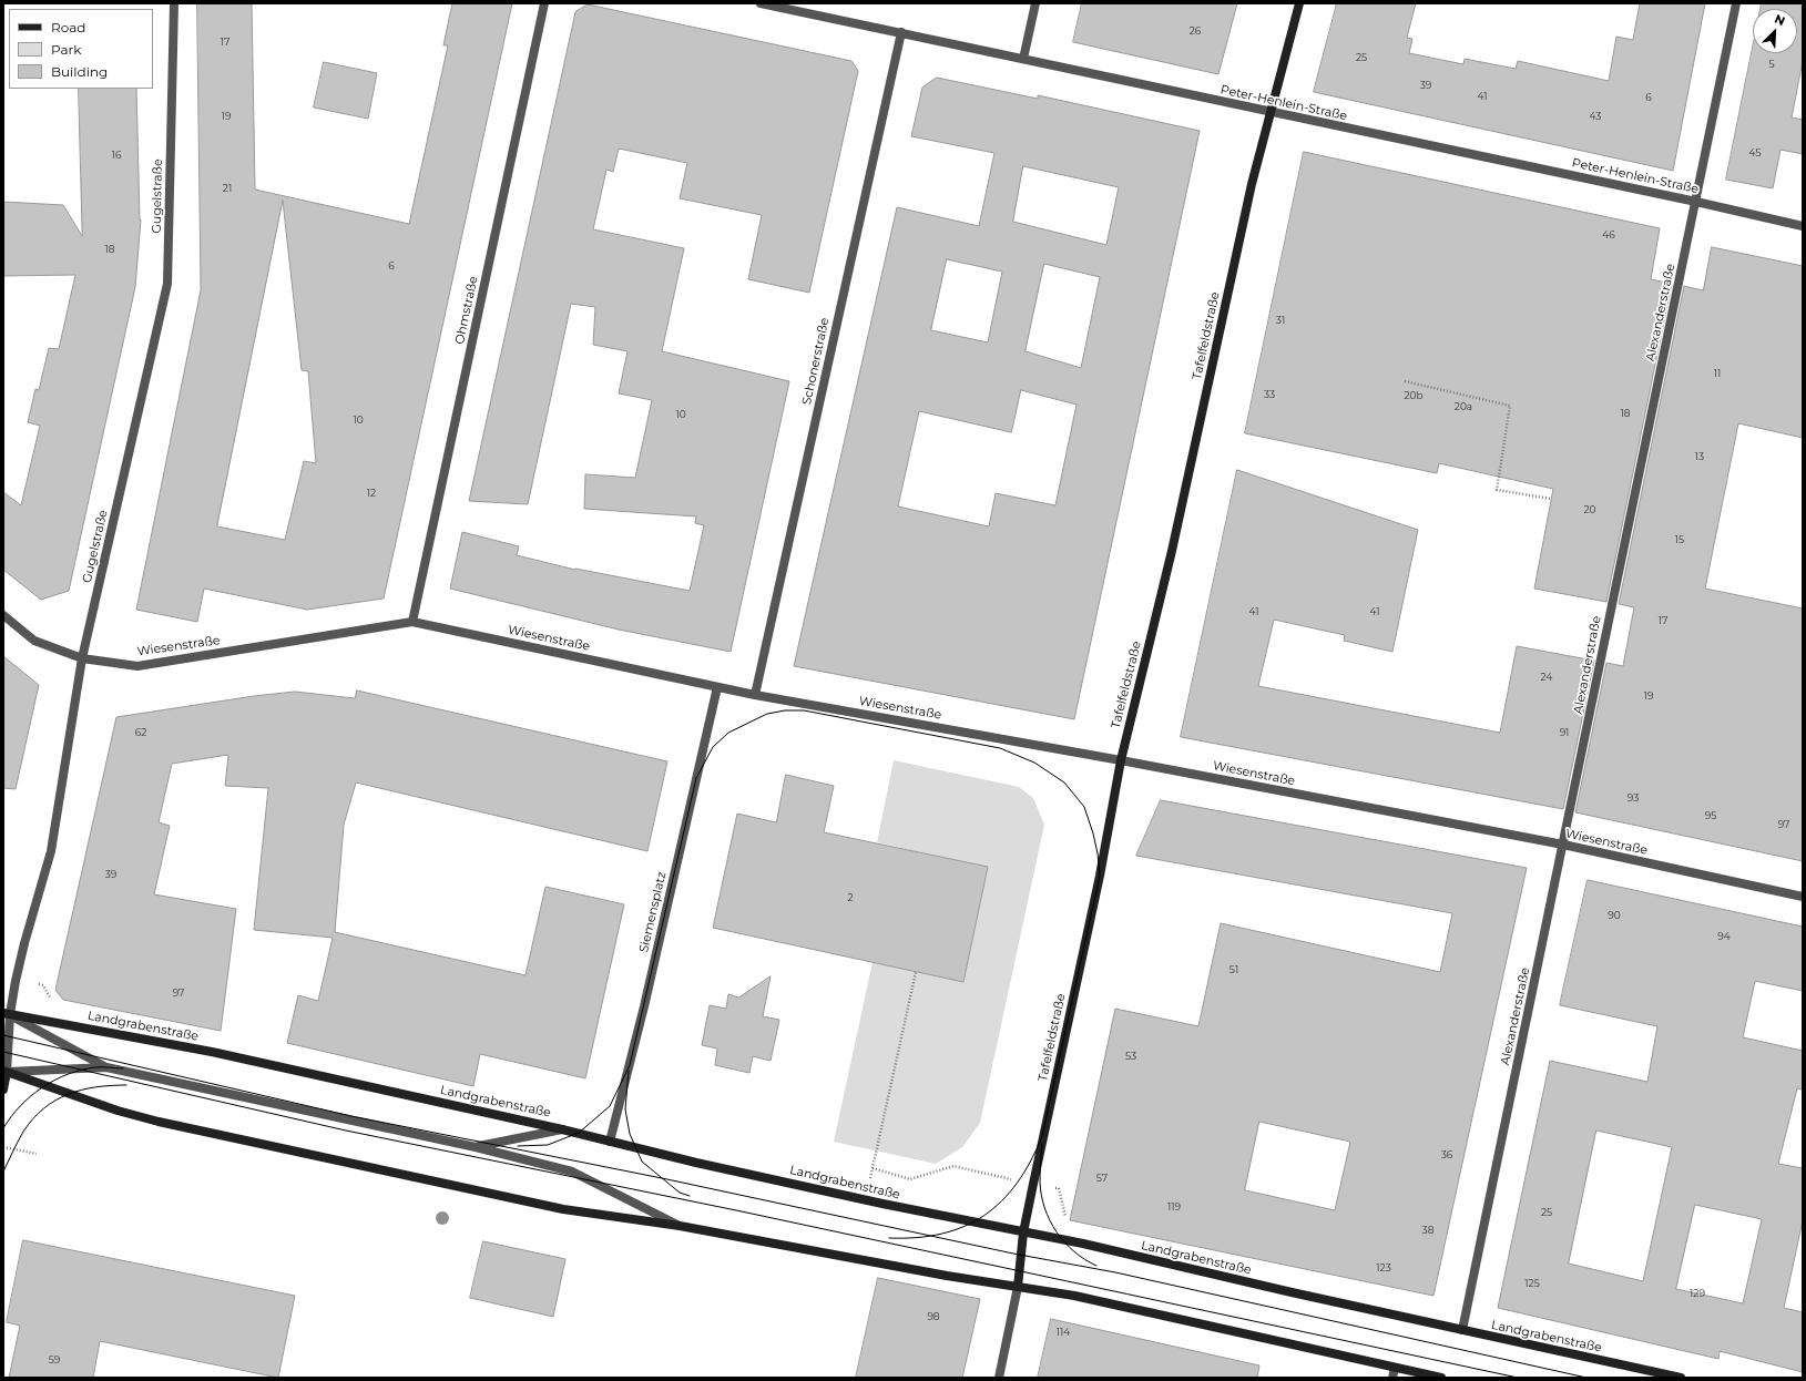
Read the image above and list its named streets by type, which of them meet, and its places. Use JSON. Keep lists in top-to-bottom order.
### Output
{
  "streets": {
    "main road": ["Gugelstraße", "Tafelfeldstraße", "Landgrabenstraße"],
    "street": [
      "Peter-Henlein-Straße",
      "Ohmstraße",
      "Alexanderstraße",
      "Schonerstraße",
      "Wiesenstraße",
      "Siemensplatz"
    ]
  },
  "crossings": [
    ["Peter-Henlein-Straße", "Alexanderstraße"],
    ["Peter-Henlein-Straße", "Tafelfeldstraße"],
    ["Peter-Henlein-Straße", "Schonerstraße"],
    ["Gugelstraße", "Wiesenstraße"],
    ["Gugelstraße", "Landgrabenstraße"],
    ["Ohmstraße", "Wiesenstraße"],
    ["Alexanderstraße", "Wiesenstraße"],
    ["Alexanderstraße", "Landgrabenstraße"],
    ["Tafelfeldstraße", "Wiesenstraße"],
    ["Tafelfeldstraße", "Landgrabenstraße"],
    ["Schonerstraße", "Wiesenstraße"],
    ["Wiesenstraße", "Siemensplatz"],
    ["Siemensplatz", "Landgrabenstraße"]
  ],
  "house_numbers": [
    "26",
    "17",
    "25",
    "5",
    "39",
    "41",
    "6",
    "19",
    "43",
    "45",
    "16",
    "21",
    "46",
    "18",
    "6",
    "31",
    "11",
    "33",
    "20b",
    "20a",
    "18",
    "10",
    "10",
    "13",
    "12",
    "20",
    "15",
    "41",
    "41",
    "17",
    "24",
    "19",
    "62",
    "91",
    "93",
    "95",
    "97",
    "39",
    "2",
    "90",
    "94",
    "51",
    "97",
    "53",
    "36",
    "57",
    "119",
    "25",
    "38",
    "123",
    "125",
    "129",
    "98",
    "114",
    "59"
  ],
  "legend": ["Road", "Park", "Building"],
  "north": "top right"
}
